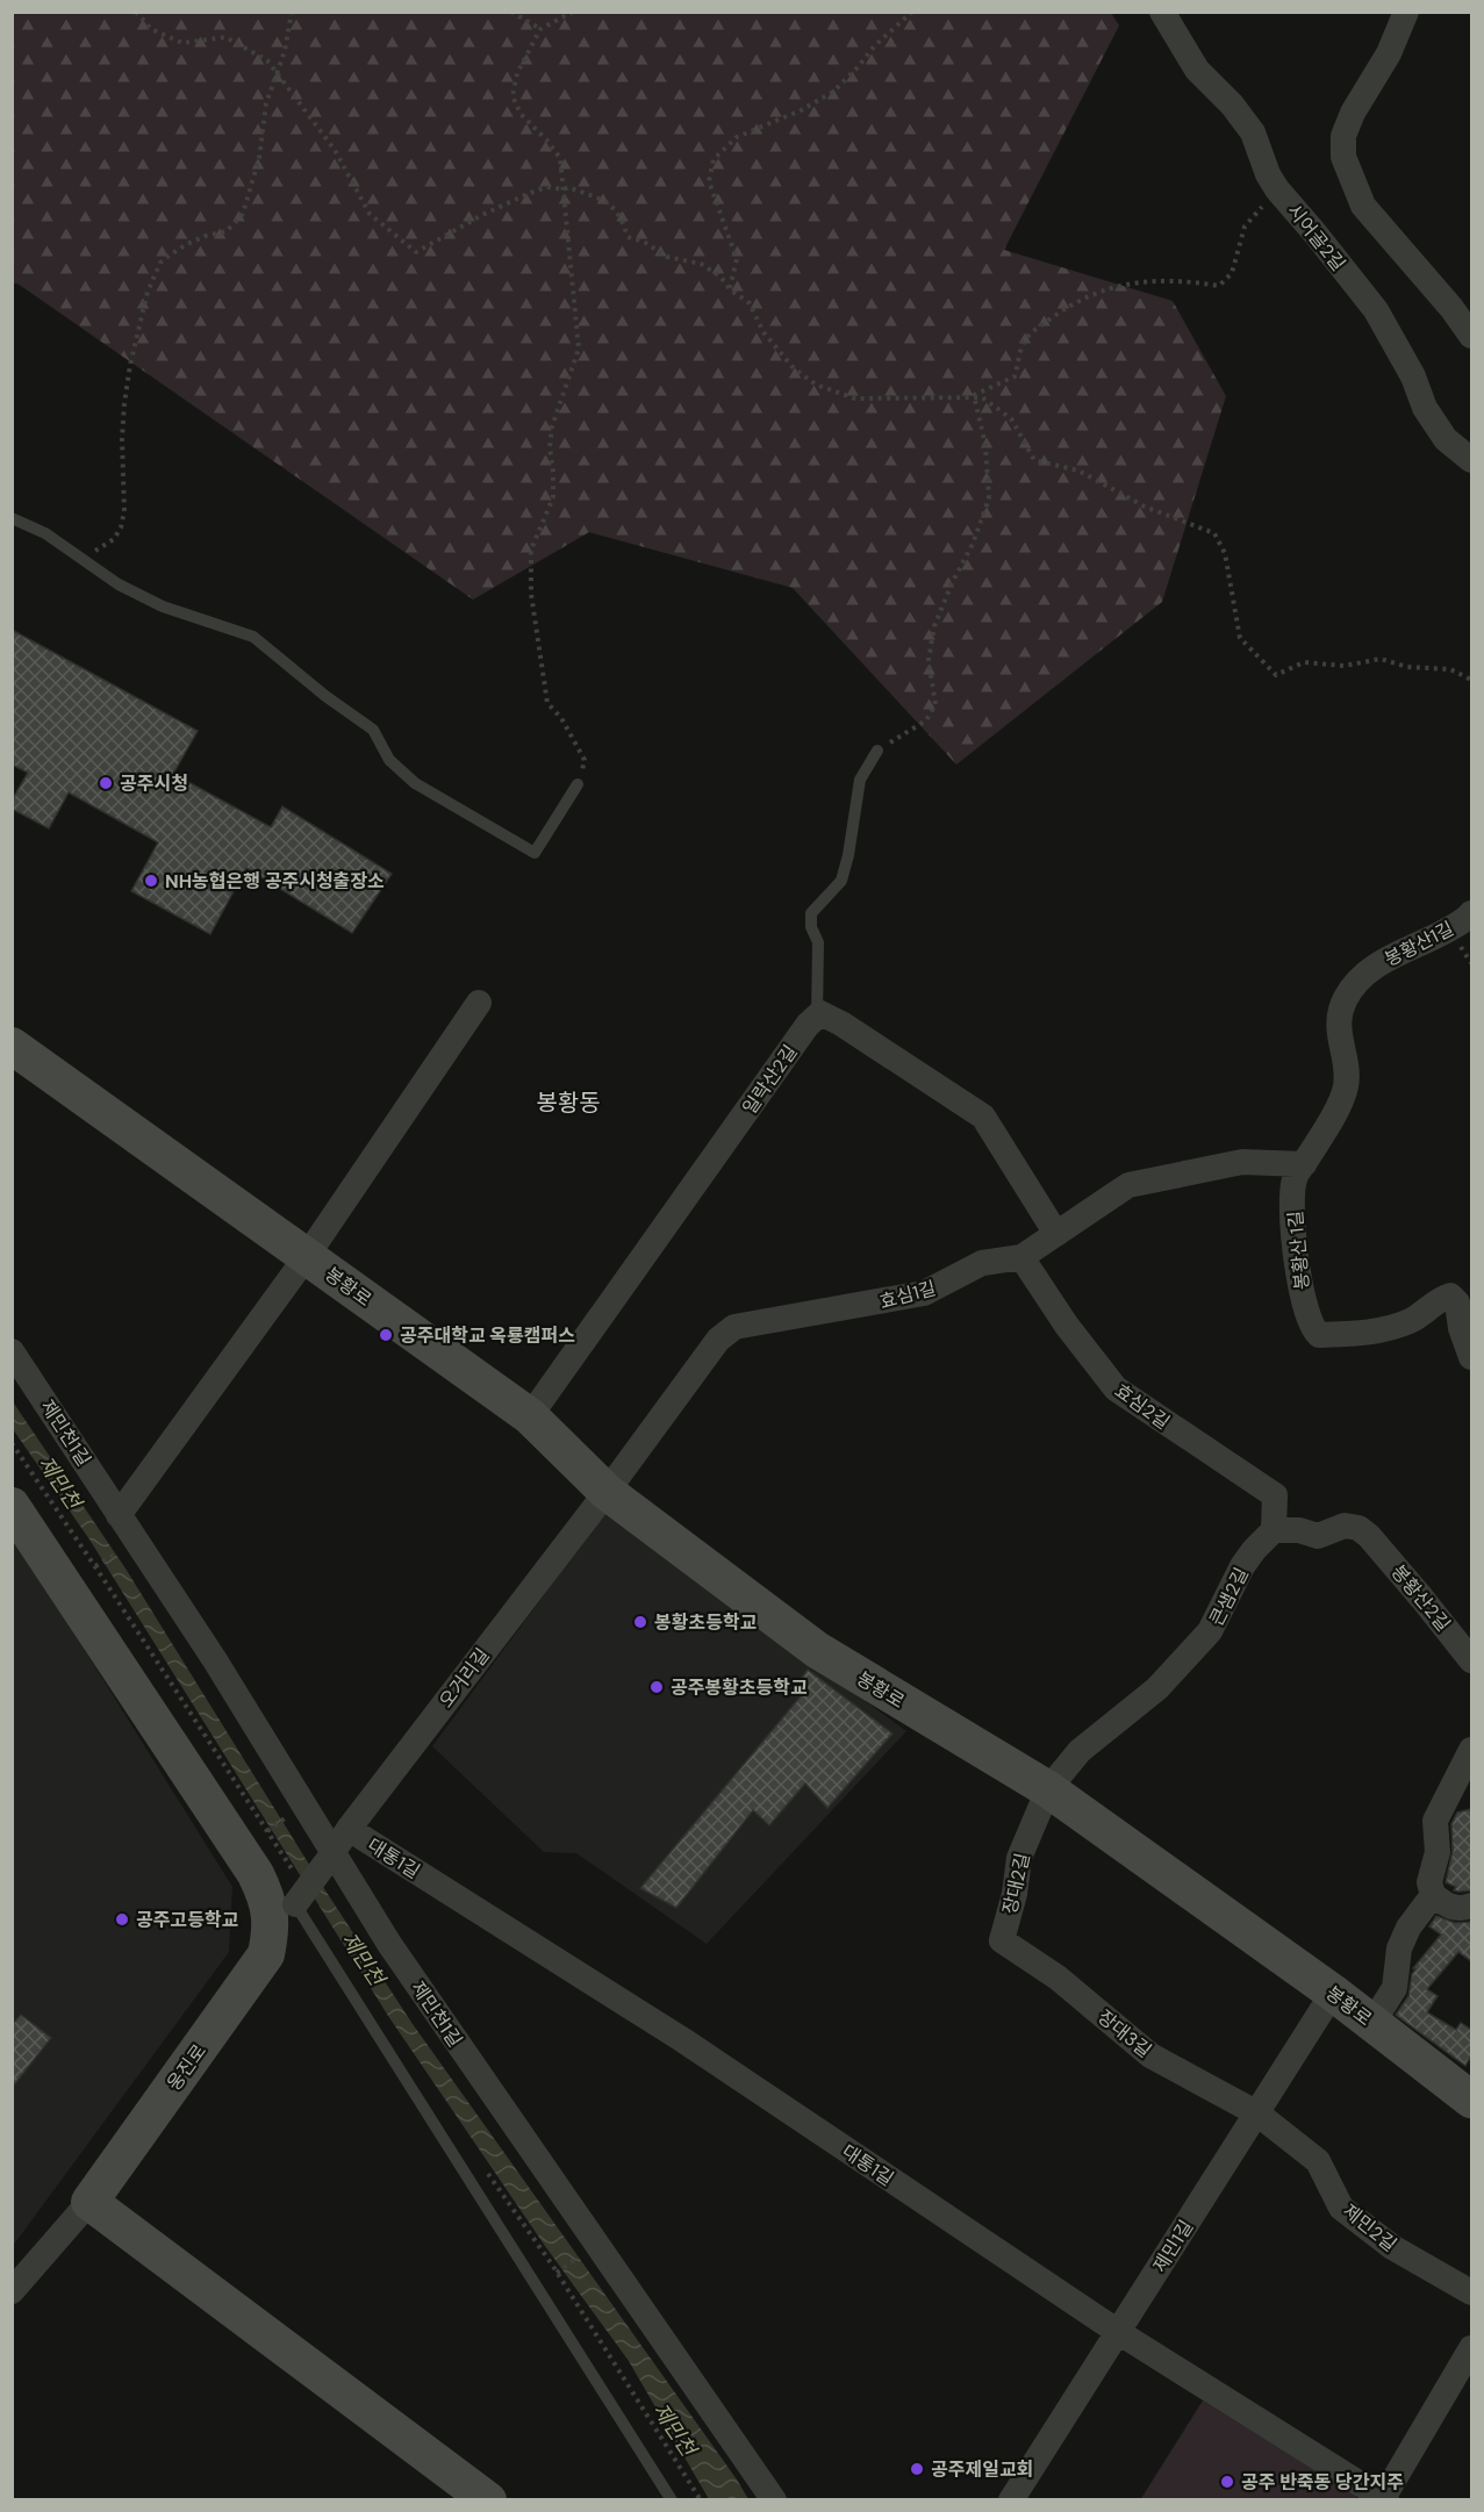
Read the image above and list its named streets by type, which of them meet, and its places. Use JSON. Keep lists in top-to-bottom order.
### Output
{
  "streets": {
    "main road": ["봉황로", "웅진로"],
    "street": [
      "시어골2길",
      "봉황산1길",
      "일락산2길",
      "봉황산 1길",
      "효심1길",
      "효심2길",
      "제민천1길",
      "큰샘2길",
      "봉황산2길",
      "오거리길",
      "대통1길",
      "장대2길",
      "장대3길",
      "제민2길",
      "제민1길"
    ]
  },
  "crossings": [
    ["봉황산1길", "봉황산 1길"],
    ["봉황산1길", "효심1길"],
    ["일락산2길", "봉황로"],
    ["봉황산 1길", "효심1길"],
    ["봉황로", "효심1길"],
    ["봉황로", "제민천1길"],
    ["봉황로", "큰샘2길"],
    ["봉황로", "오거리길"],
    ["봉황로", "장대2길"],
    ["봉황로", "제민1길"],
    ["효심1길", "효심2길"],
    ["효심1길", "오거리길"],
    ["효심2길", "큰샘2길"],
    ["효심2길", "봉황산2길"],
    ["제민천1길", "오거리길"],
    ["큰샘2길", "봉황산2길"],
    ["큰샘2길", "장대2길"],
    ["오거리길", "대통1길"],
    ["오거리길", "웅진로"],
    ["대통1길", "제민1길"],
    ["장대2길", "장대3길"],
    ["장대3길", "제민2길"],
    ["장대3길", "제민1길"],
    ["제민2길", "제민1길"]
  ],
  "districts": ["봉황동"],
  "water": ["제민천"],
  "places": [
    "공주시청",
    "NH농협은행 공주시청출장소",
    "공주대학교 옥룡캠퍼스",
    "봉황초등학교",
    "공주봉황초등학교",
    "공주고등학교",
    "공주제일교회",
    "공주 반죽동 당간지주"
  ]
}
